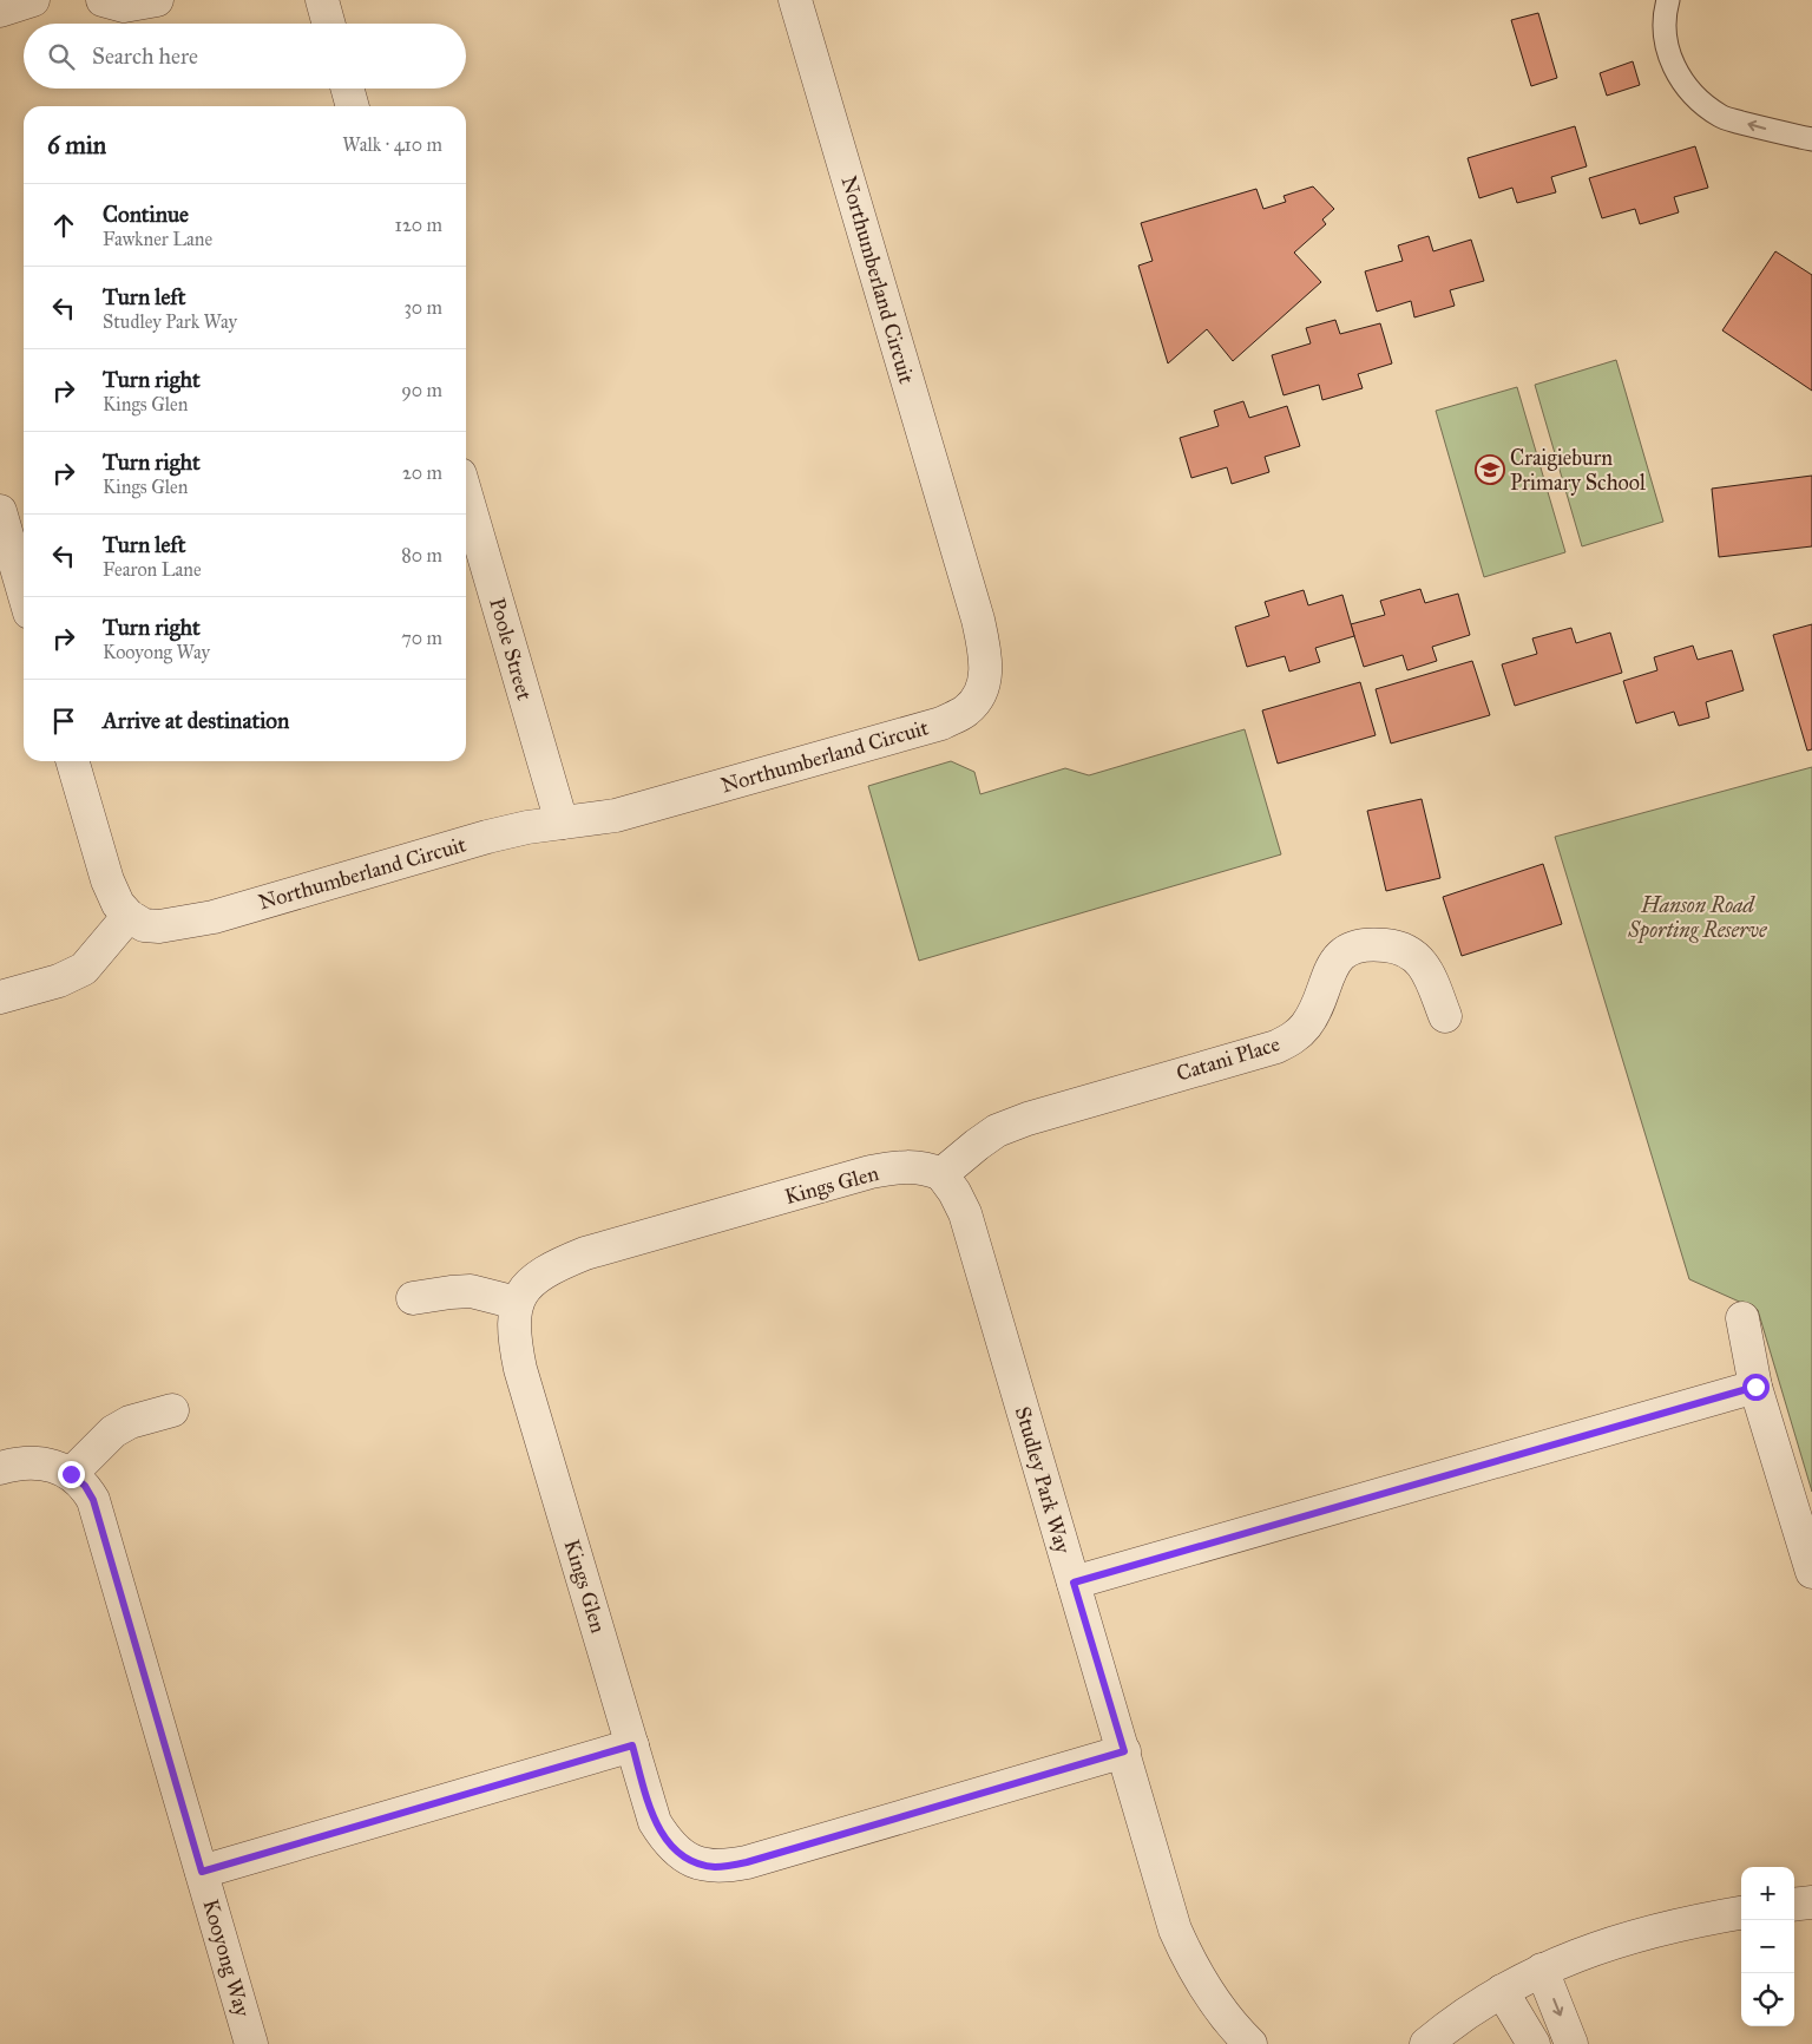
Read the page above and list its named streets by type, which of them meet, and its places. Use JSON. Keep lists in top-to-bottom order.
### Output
{
  "streets": {
    "street": [
      "Northumberland Circuit",
      "Poole Street",
      "Catani Place",
      "Kings Glen",
      "Studley Park Way",
      "Kooyong Way"
    ]
  },
  "crossings": [
    ["Northumberland Circuit", "Poole Street"],
    ["Catani Place", "Kings Glen"],
    ["Catani Place", "Studley Park Way"],
    ["Kings Glen", "Studley Park Way"]
  ],
  "parks": ["Hanson Road Sporting Reserve"],
  "places": {
    "school or university": ["Craigieburn Primary School"]
  },
  "page": {
    "search": "Search here",
    "heading": ["6 min", "Walk · 410 m"],
    "list": [
      ["Continue", "Fawkner Lane", "120 m"],
      ["Turn left", "Studley Park Way", "30 m"],
      ["Turn right", "Kings Glen", "90 m"],
      ["Turn right", "Kings Glen", "20 m"],
      ["Turn left", "Fearon Lane", "80 m"],
      ["Turn right", "Kooyong Way", "70 m"],
      "Arrive at destination"
    ],
    "map_buttons": ["+", "−"]
  }
}
